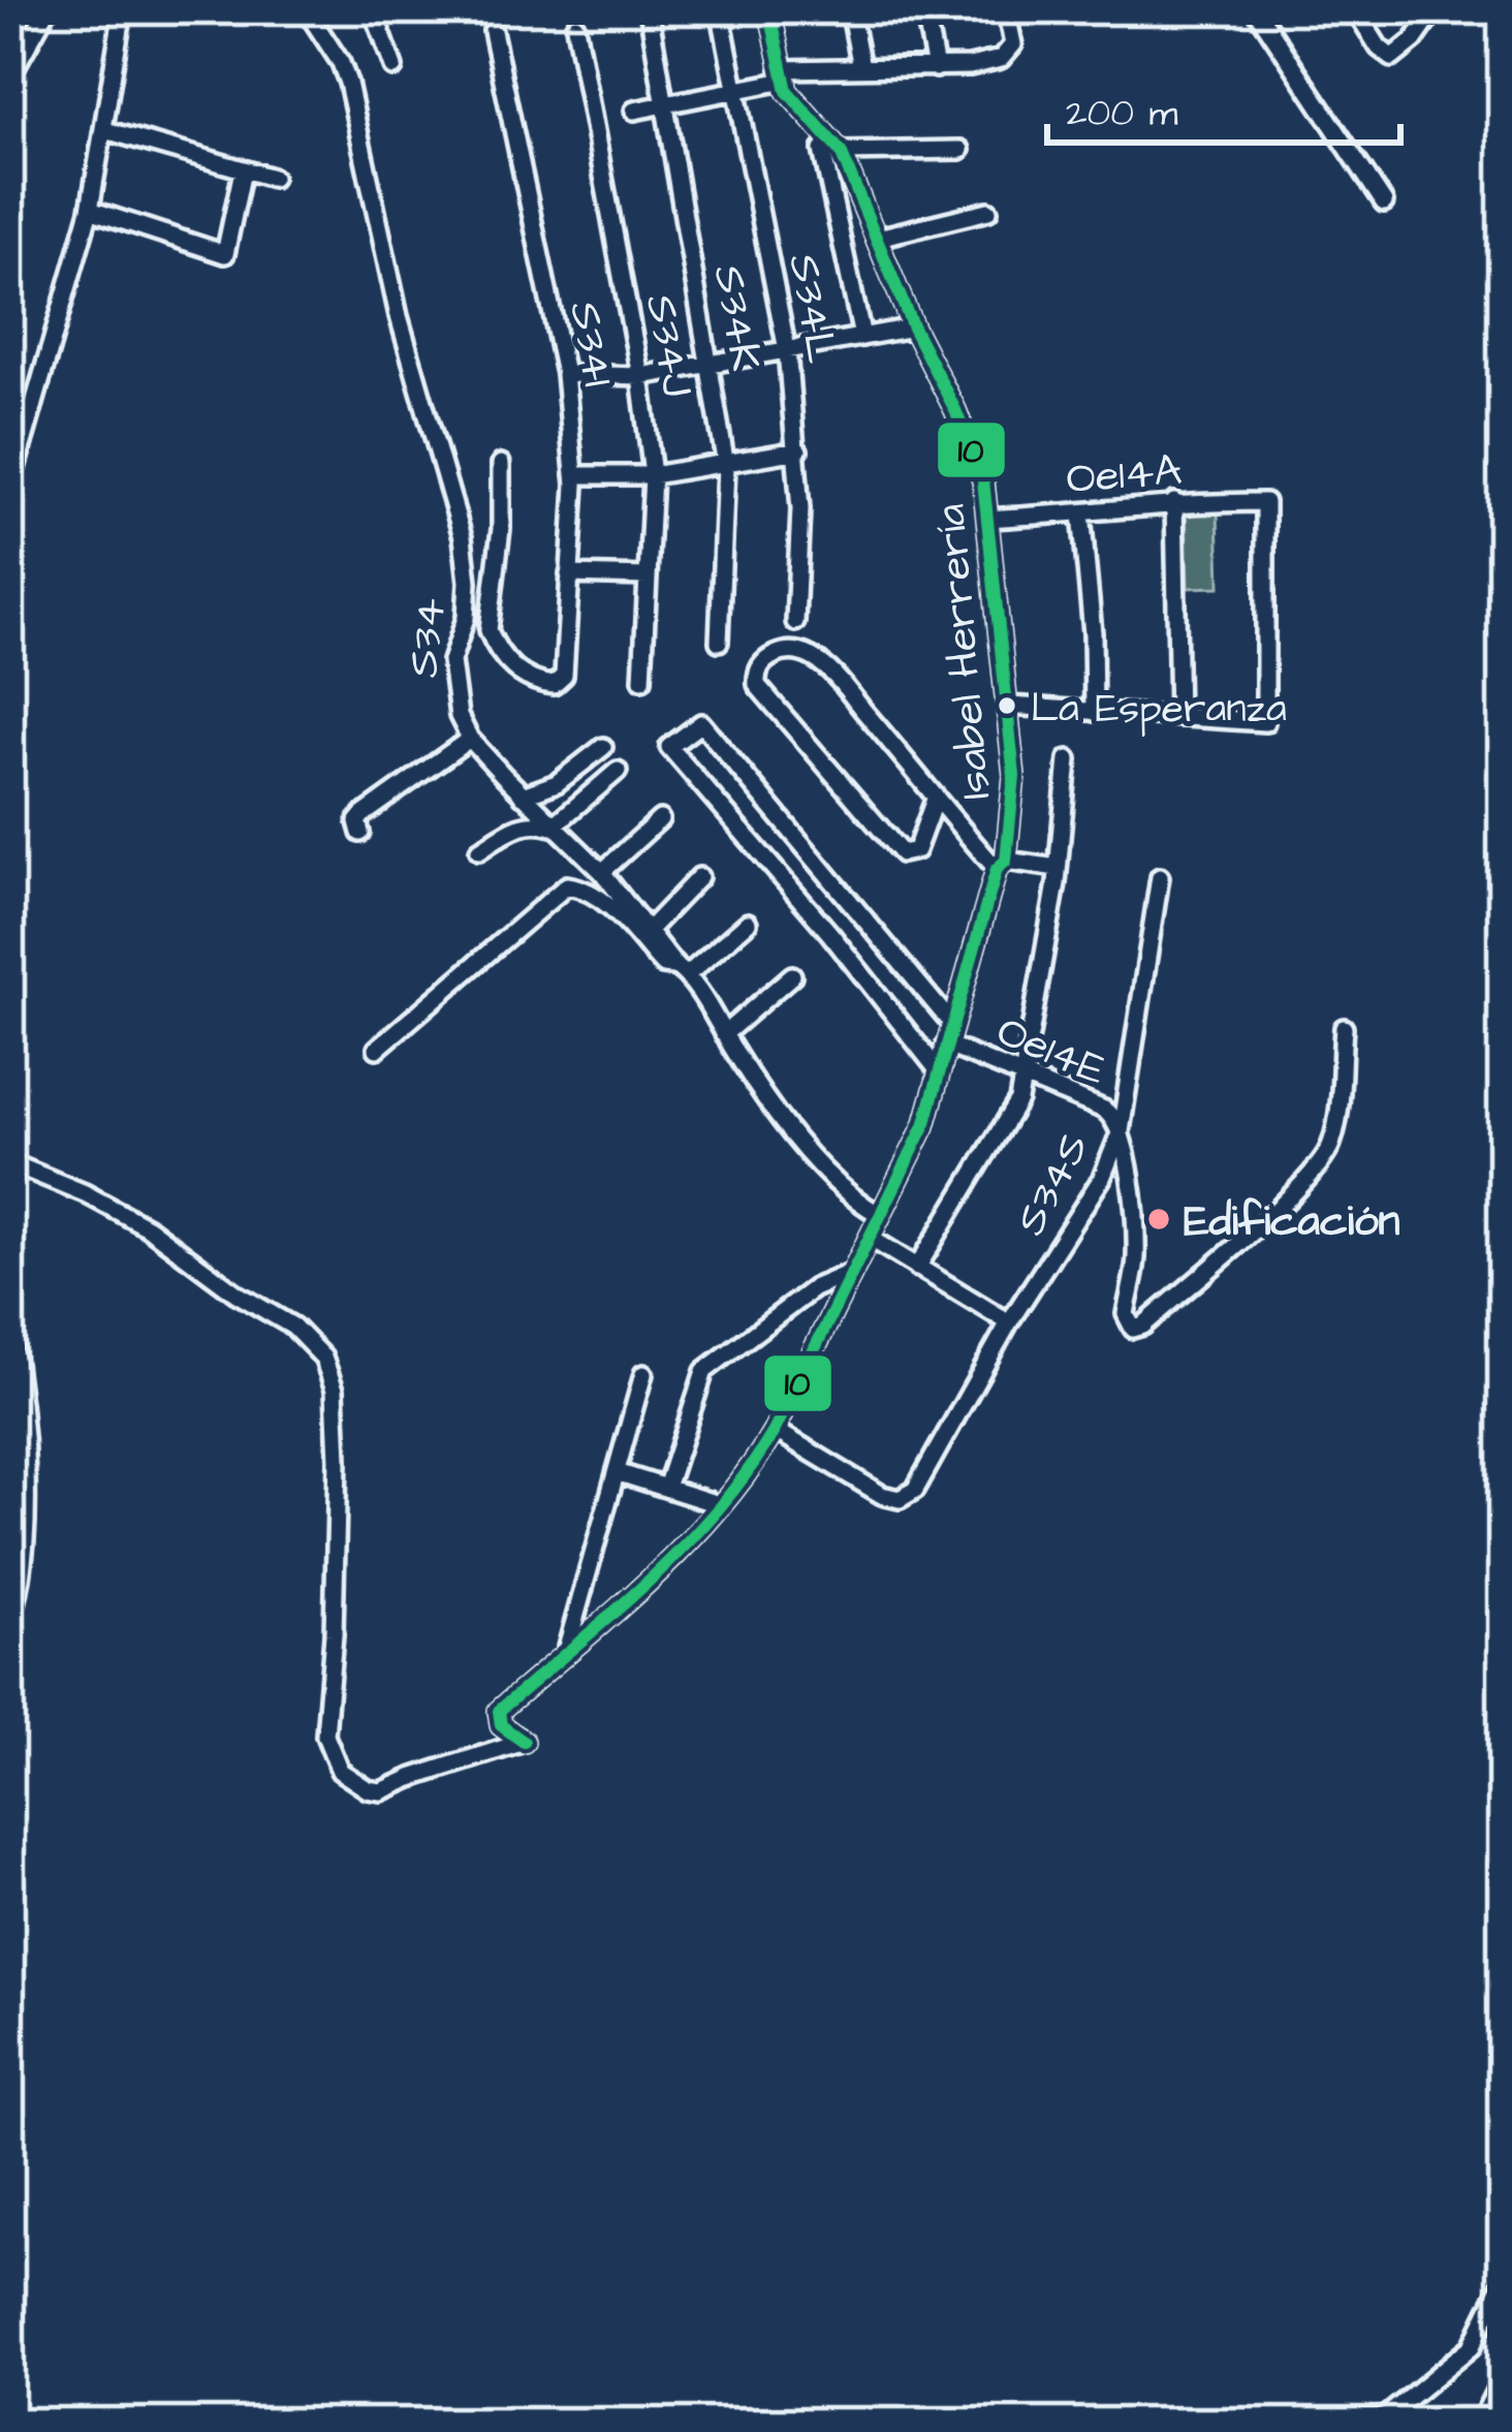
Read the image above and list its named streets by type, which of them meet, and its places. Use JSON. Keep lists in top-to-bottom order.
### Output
{
  "streets": {
    "street": [
      "S34L",
      "S34K",
      "S34I",
      "S34J",
      "Oe14A",
      "S34",
      "Isabel Herrería",
      "Oe14E",
      "S34S"
    ]
  },
  "crossings": [
    ["Oe14A", "Isabel Herrería"],
    ["S34", "Isabel Herrería"],
    ["Isabel Herrería", "Oe14E"],
    ["Isabel Herrería", "S34S"],
    ["Oe14E", "S34S"]
  ],
  "places": ["La Esperanza", "Edificación"],
  "lines": ["transit line 10"],
  "scale_bar": "200 m"
}
